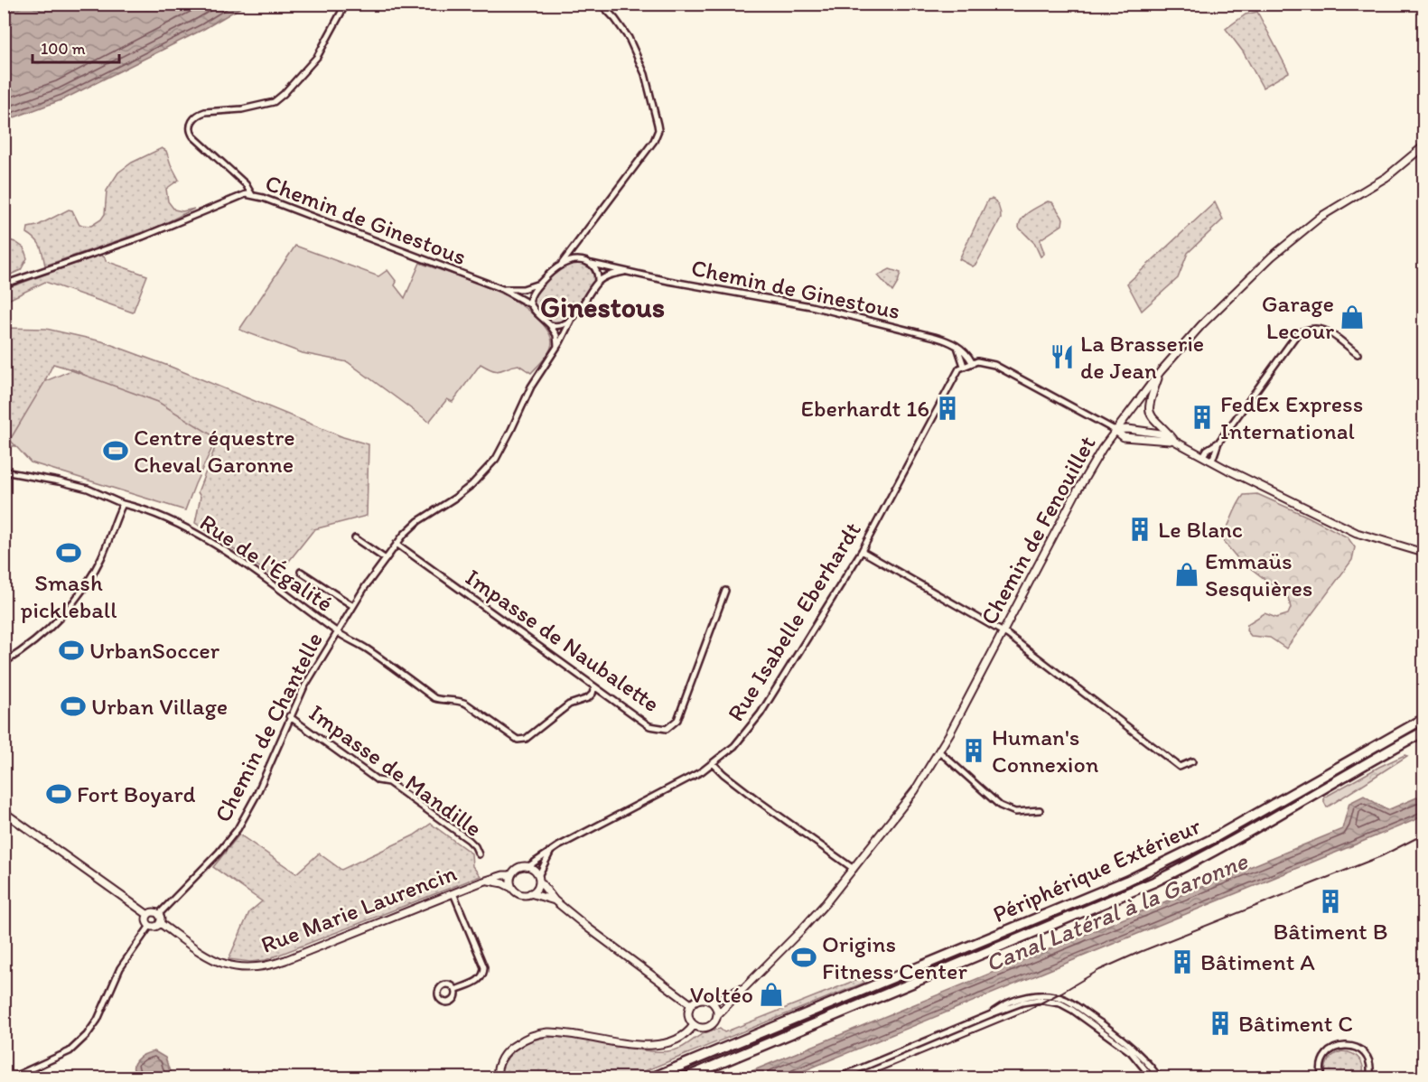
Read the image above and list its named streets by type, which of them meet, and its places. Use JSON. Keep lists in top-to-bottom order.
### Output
{
  "streets": {
    "highway": ["Périphérique Extérieur"],
    "street": [
      "Chemin de Ginestous",
      "Chemin de Fenouillet",
      "Rue de l'Égalité",
      "Rue Isabelle Eberhardt",
      "Impasse de Naubalette",
      "Chemin de Chantelle",
      "Impasse de Mandille",
      "Rue Marie Laurencin"
    ]
  },
  "crossings": [
    ["Chemin de Ginestous", "Chemin de Chantelle"],
    ["Rue de l'Égalité", "Impasse de Naubalette"],
    ["Rue de l'Égalité", "Chemin de Chantelle"],
    ["Rue Isabelle Eberhardt", "Rue Marie Laurencin"],
    ["Impasse de Naubalette", "Chemin de Chantelle"],
    ["Chemin de Chantelle", "Impasse de Mandille"],
    ["Chemin de Chantelle", "Rue Marie Laurencin"]
  ],
  "districts": ["Ginestous"],
  "water": ["Canal Latéral à la Garonne"],
  "places": {
    "shop": ["Garage Lecour", "Emmaüs Sesquières", "Voltéo"],
    "restaurant": ["La Brasserie de Jean"],
    "building": [
      "Eberhardt 16",
      "FedEx Express International",
      "Le Blanc",
      "Human's Connexion",
      "Bâtiment B",
      "Bâtiment A",
      "Bâtiment C"
    ],
    "sports": [
      "Centre équestre Cheval Garonne",
      "Smash pickleball",
      "UrbanSoccer",
      "Urban Village",
      "Fort Boyard",
      "Origins Fitness Center"
    ]
  },
  "scale_bar": "100 m"
}
